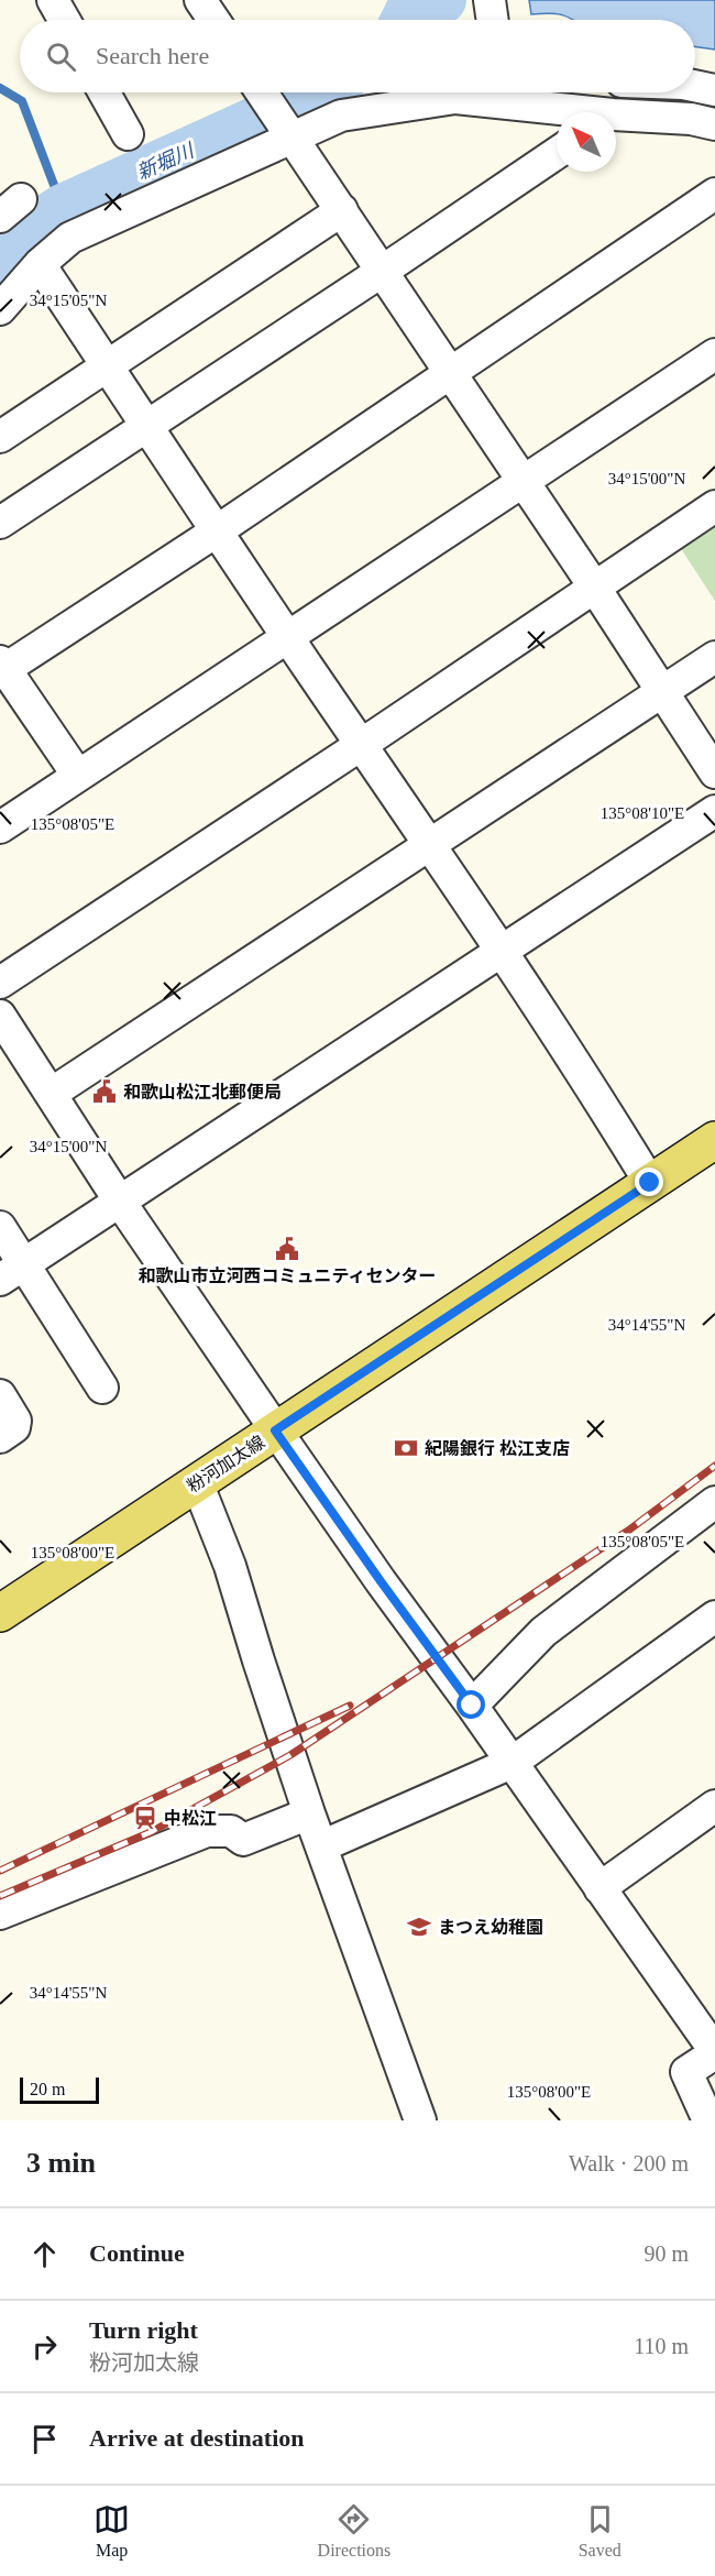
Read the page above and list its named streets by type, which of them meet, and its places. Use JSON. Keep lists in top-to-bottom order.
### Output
{
  "streets": {
    "main road": ["粉河加太線"]
  },
  "water": ["新堀川"],
  "places": {
    "public building": ["和歌山松江北郵便局", "和歌山市立河西コミュニティセンター"],
    "bank": ["紀陽銀行 松江支店"],
    "station": ["中松江"],
    "school or university": ["まつえ幼稚園"]
  },
  "scale_bar": "20 m",
  "north": "top left",
  "page": {
    "search": "Search here",
    "scale": "20 m",
    "heading": ["3 min", "Walk · 200 m"],
    "list": [
      ["Continue", "90 m"],
      ["Turn right", "粉河加太線", "110 m"],
      "Arrive at destination"
    ],
    "nav": ["Map", "Directions", "Saved"]
  },
  "coordinates": [
    "34°15'05\"N",
    "34°15'00\"N",
    "135°08'10\"E",
    "135°08'05\"E",
    "34°14'55\"N",
    "135°08'00\"E"
  ]
}
